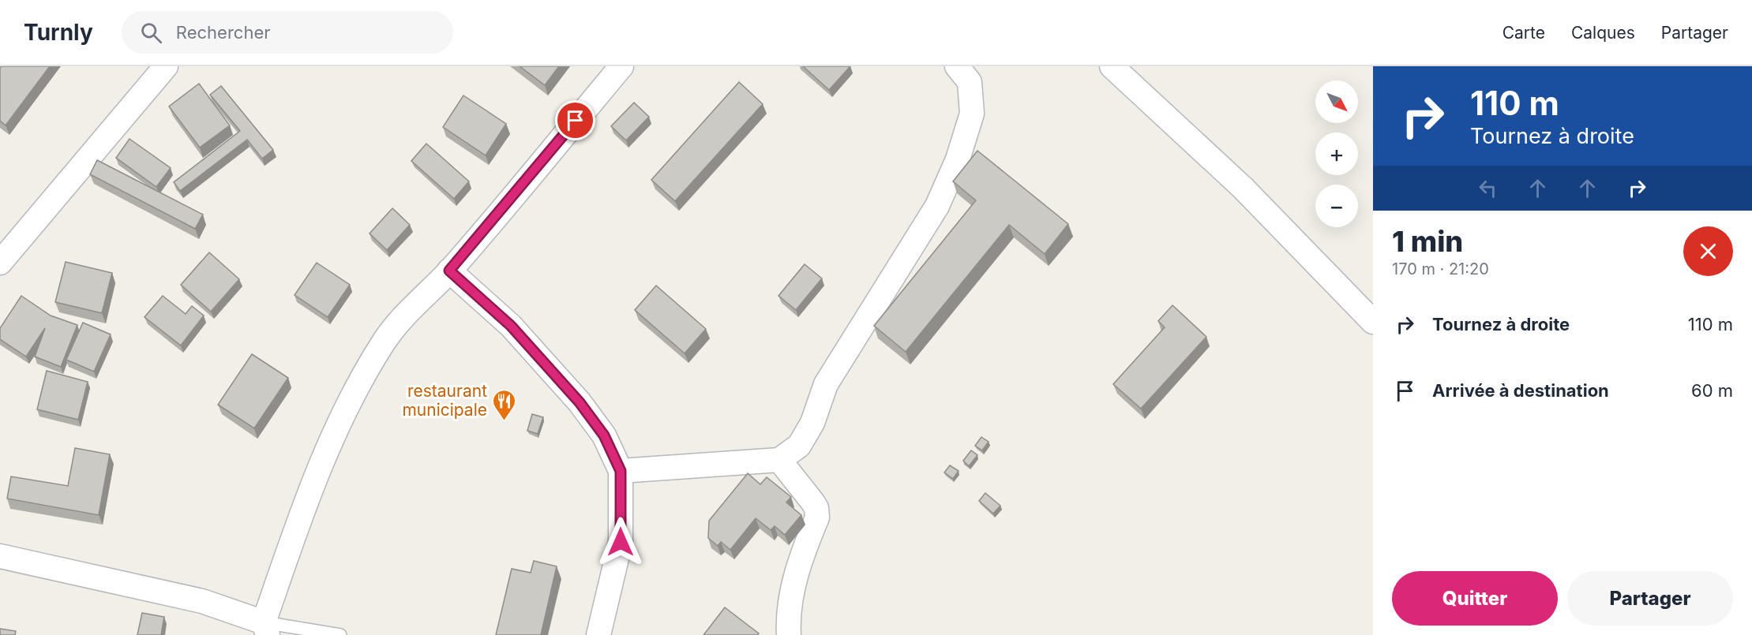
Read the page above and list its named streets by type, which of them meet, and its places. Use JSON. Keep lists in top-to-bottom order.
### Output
{
  "places": {
    "restaurant": ["restaurant municipale"]
  },
  "north": "bottom right",
  "page": {
    "header": "Turnly",
    "search": "Rechercher",
    "nav": ["Carte", "Calques", "Partager"],
    "turn": ["110 m", "Tournez à droite"],
    "map_buttons": ["+", "−"],
    "heading": ["1 min", "170 m · 21:20"],
    "list": [
      {
        "name": "Tournez à droite",
        "value": "110 m"
      },
      {
        "name": "Arrivée à destination",
        "value": "60 m"
      }
    ],
    "buttons": ["Quitter", "Partager"]
  }
}
